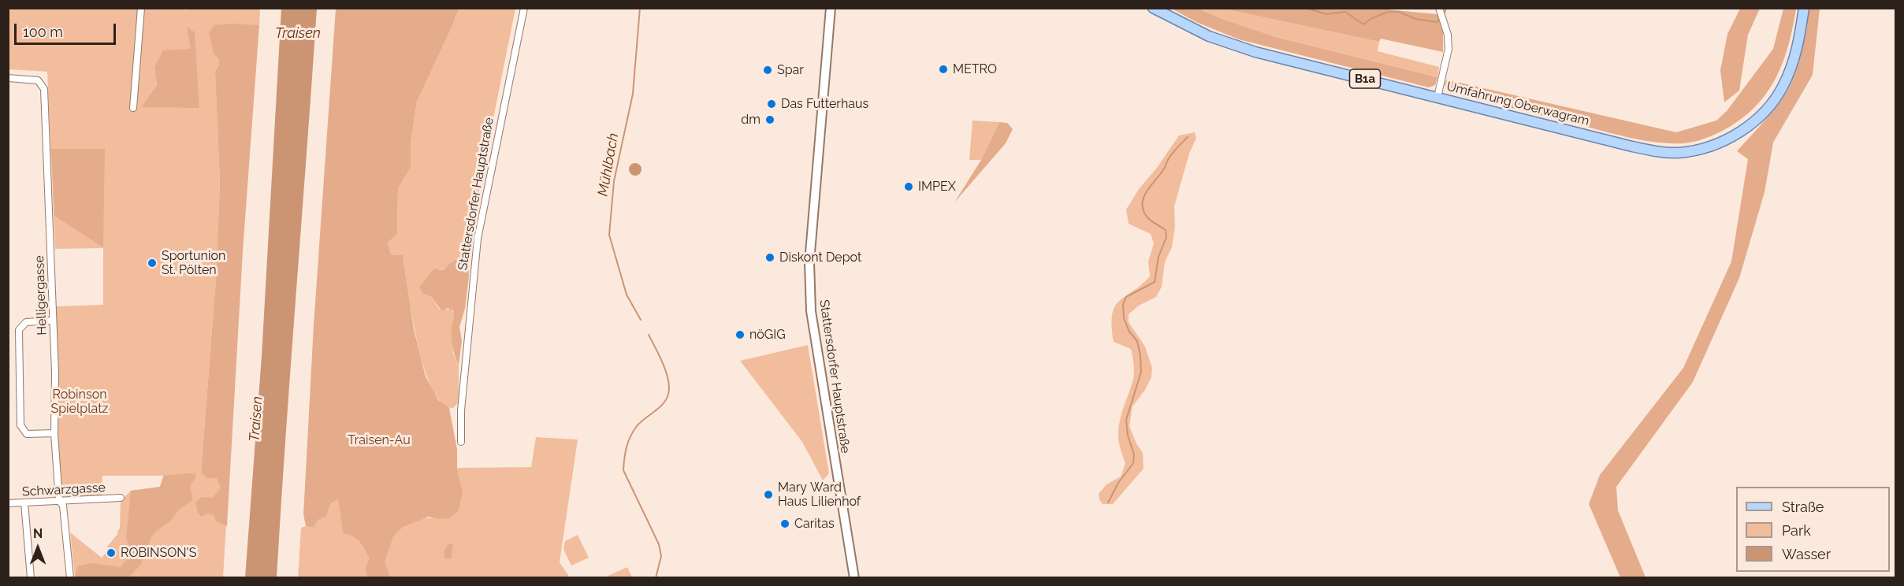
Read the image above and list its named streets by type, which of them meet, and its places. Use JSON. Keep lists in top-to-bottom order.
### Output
{
  "streets": {
    "main road": ["B1a", "Umfahrung Oberwagram", "Stattersdorfer Hauptstraße"],
    "street": ["Helligergasse", "Schwarzgasse"]
  },
  "crossings": [
    ["Helligergasse", "Schwarzgasse"]
  ],
  "water": ["Traisen", "Mühlbach"],
  "parks": ["Robinson Spielplatz", "Traisen-Au"],
  "places": [
    "METRO",
    "Spar",
    "Das Futterhaus",
    "dm",
    "IMPEX",
    "Diskont Depot",
    "Sportunion St. Pölten",
    "nöGIG",
    "Mary Ward Haus Lilienhof",
    "Caritas",
    "ROBINSON'S"
  ],
  "legend": ["Straße", "Park", "Wasser"],
  "scale_bar": "100 m",
  "north": "top"
}
